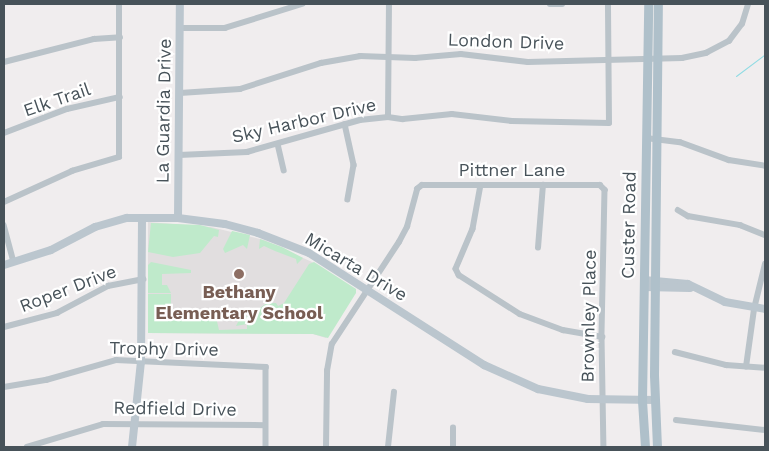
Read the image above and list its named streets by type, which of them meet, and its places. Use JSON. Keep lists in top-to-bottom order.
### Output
{
  "streets": {
    "main road": ["Custer Road"],
    "street": [
      "London Drive",
      "Elk Trail",
      "La Guardia Drive",
      "Sky Harbor Drive",
      "Pittner Lane",
      "Micarta Drive",
      "Roper Drive",
      "Brownley Place",
      "Trophy Drive",
      "Redfield Drive"
    ]
  },
  "crossings": [
    ["London Drive", "La Guardia Drive"],
    ["London Drive", "Sky Harbor Drive"],
    ["London Drive", "Custer Road"],
    ["La Guardia Drive", "Sky Harbor Drive"],
    ["La Guardia Drive", "Micarta Drive"],
    ["Pittner Lane", "Micarta Drive"],
    ["Pittner Lane", "Brownley Place"],
    ["Custer Road", "Micarta Drive"],
    ["Micarta Drive", "Brownley Place"],
    ["Trophy Drive", "Redfield Drive"]
  ],
  "places": ["Bethany Elementary School"]
}
